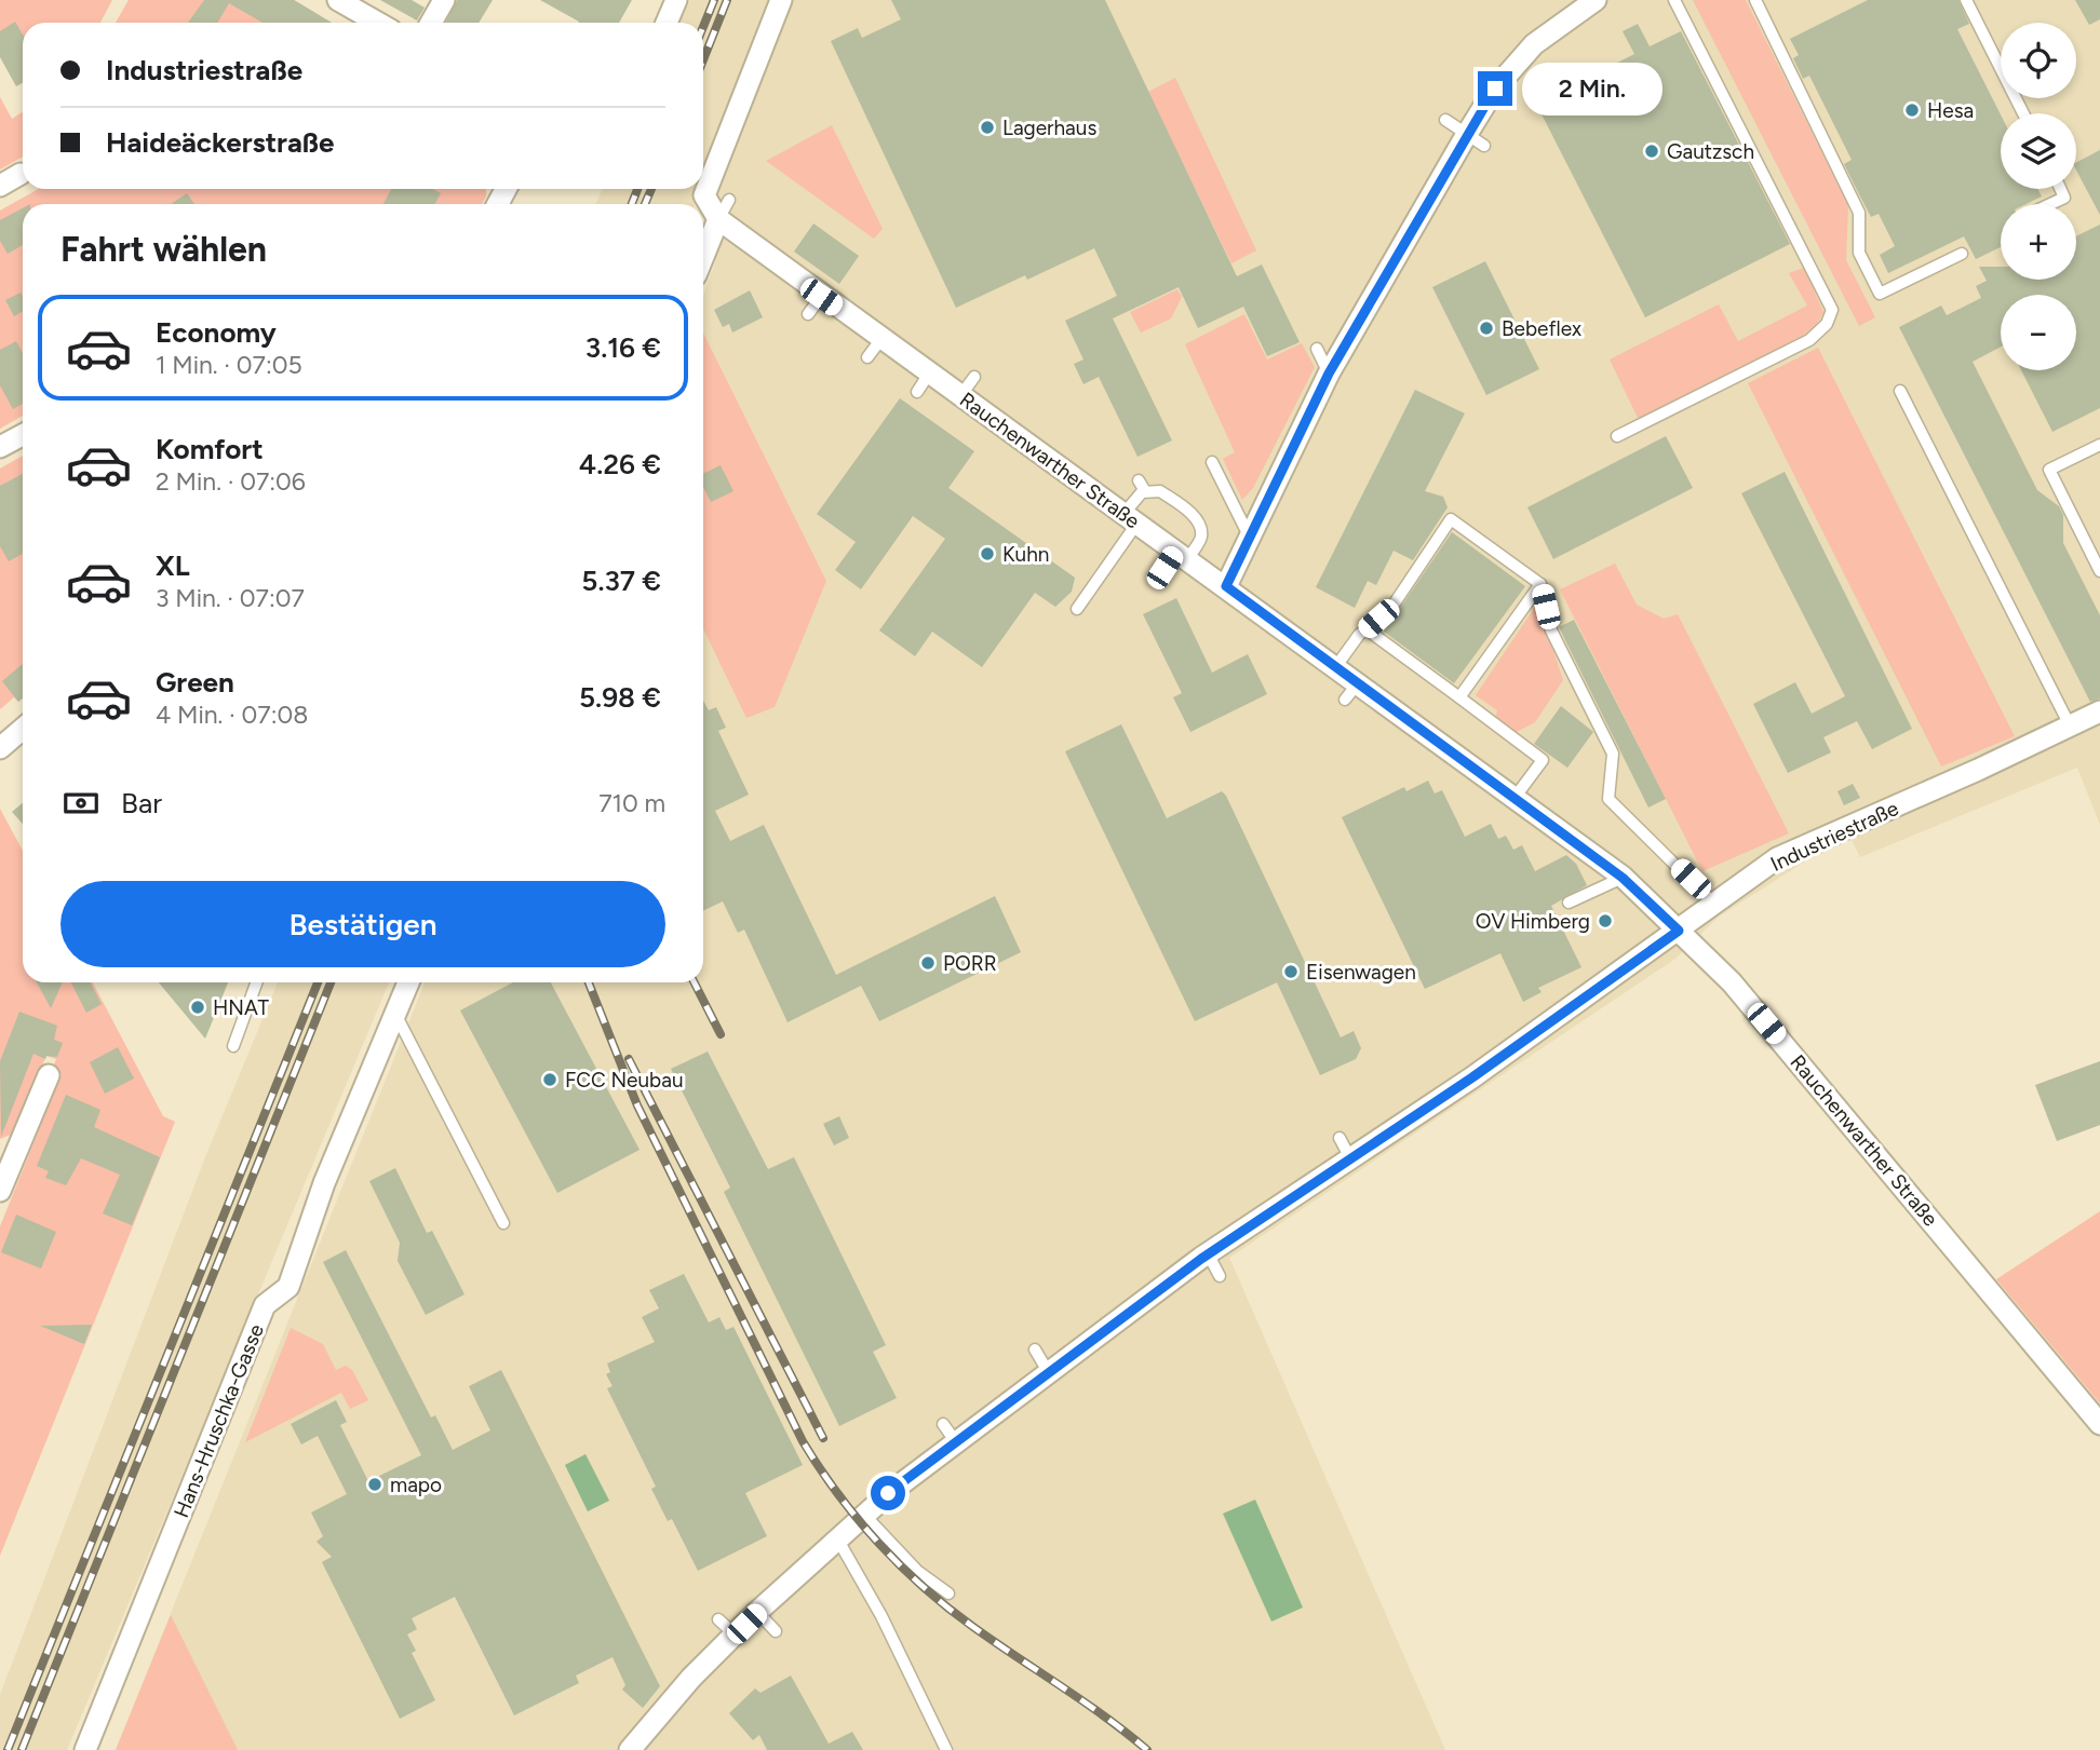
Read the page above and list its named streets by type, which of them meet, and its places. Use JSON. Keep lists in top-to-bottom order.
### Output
{
  "streets": {
    "street": ["Rauchenwarther Straße", "Industriestraße", "Hans-Hruschka-Gasse"]
  },
  "crossings": [
    ["Rauchenwarther Straße", "Industriestraße"]
  ],
  "places": [
    "Hesa",
    "Lagerhaus",
    "Gautzsch",
    "Bebeflex",
    "Kuhn",
    "OV Himberg",
    "PORR",
    "Eisenwagen",
    "HNAT",
    "FCC Neubau",
    "mapo"
  ],
  "page": {
    "map_buttons": ["+", "−"],
    "banner": ["Industriestraße", "Haideäckerstraße"],
    "bubble": "2 Min.",
    "heading": "Fahrt wählen",
    "list": [
      {
        "name": "Economy",
        "note": "1 Min. · 07:05",
        "value": "3.16 €"
      },
      {
        "name": "Komfort",
        "note": "2 Min. · 07:06",
        "value": "4.26 €"
      },
      {
        "name": "XL",
        "note": "3 Min. · 07:07",
        "value": "5.37 €"
      },
      {
        "name": "Green",
        "note": "4 Min. · 07:08",
        "value": "5.98 €"
      }
    ],
    "pay": ["Bar", "710 m"],
    "buttons": "Bestätigen"
  }
}
